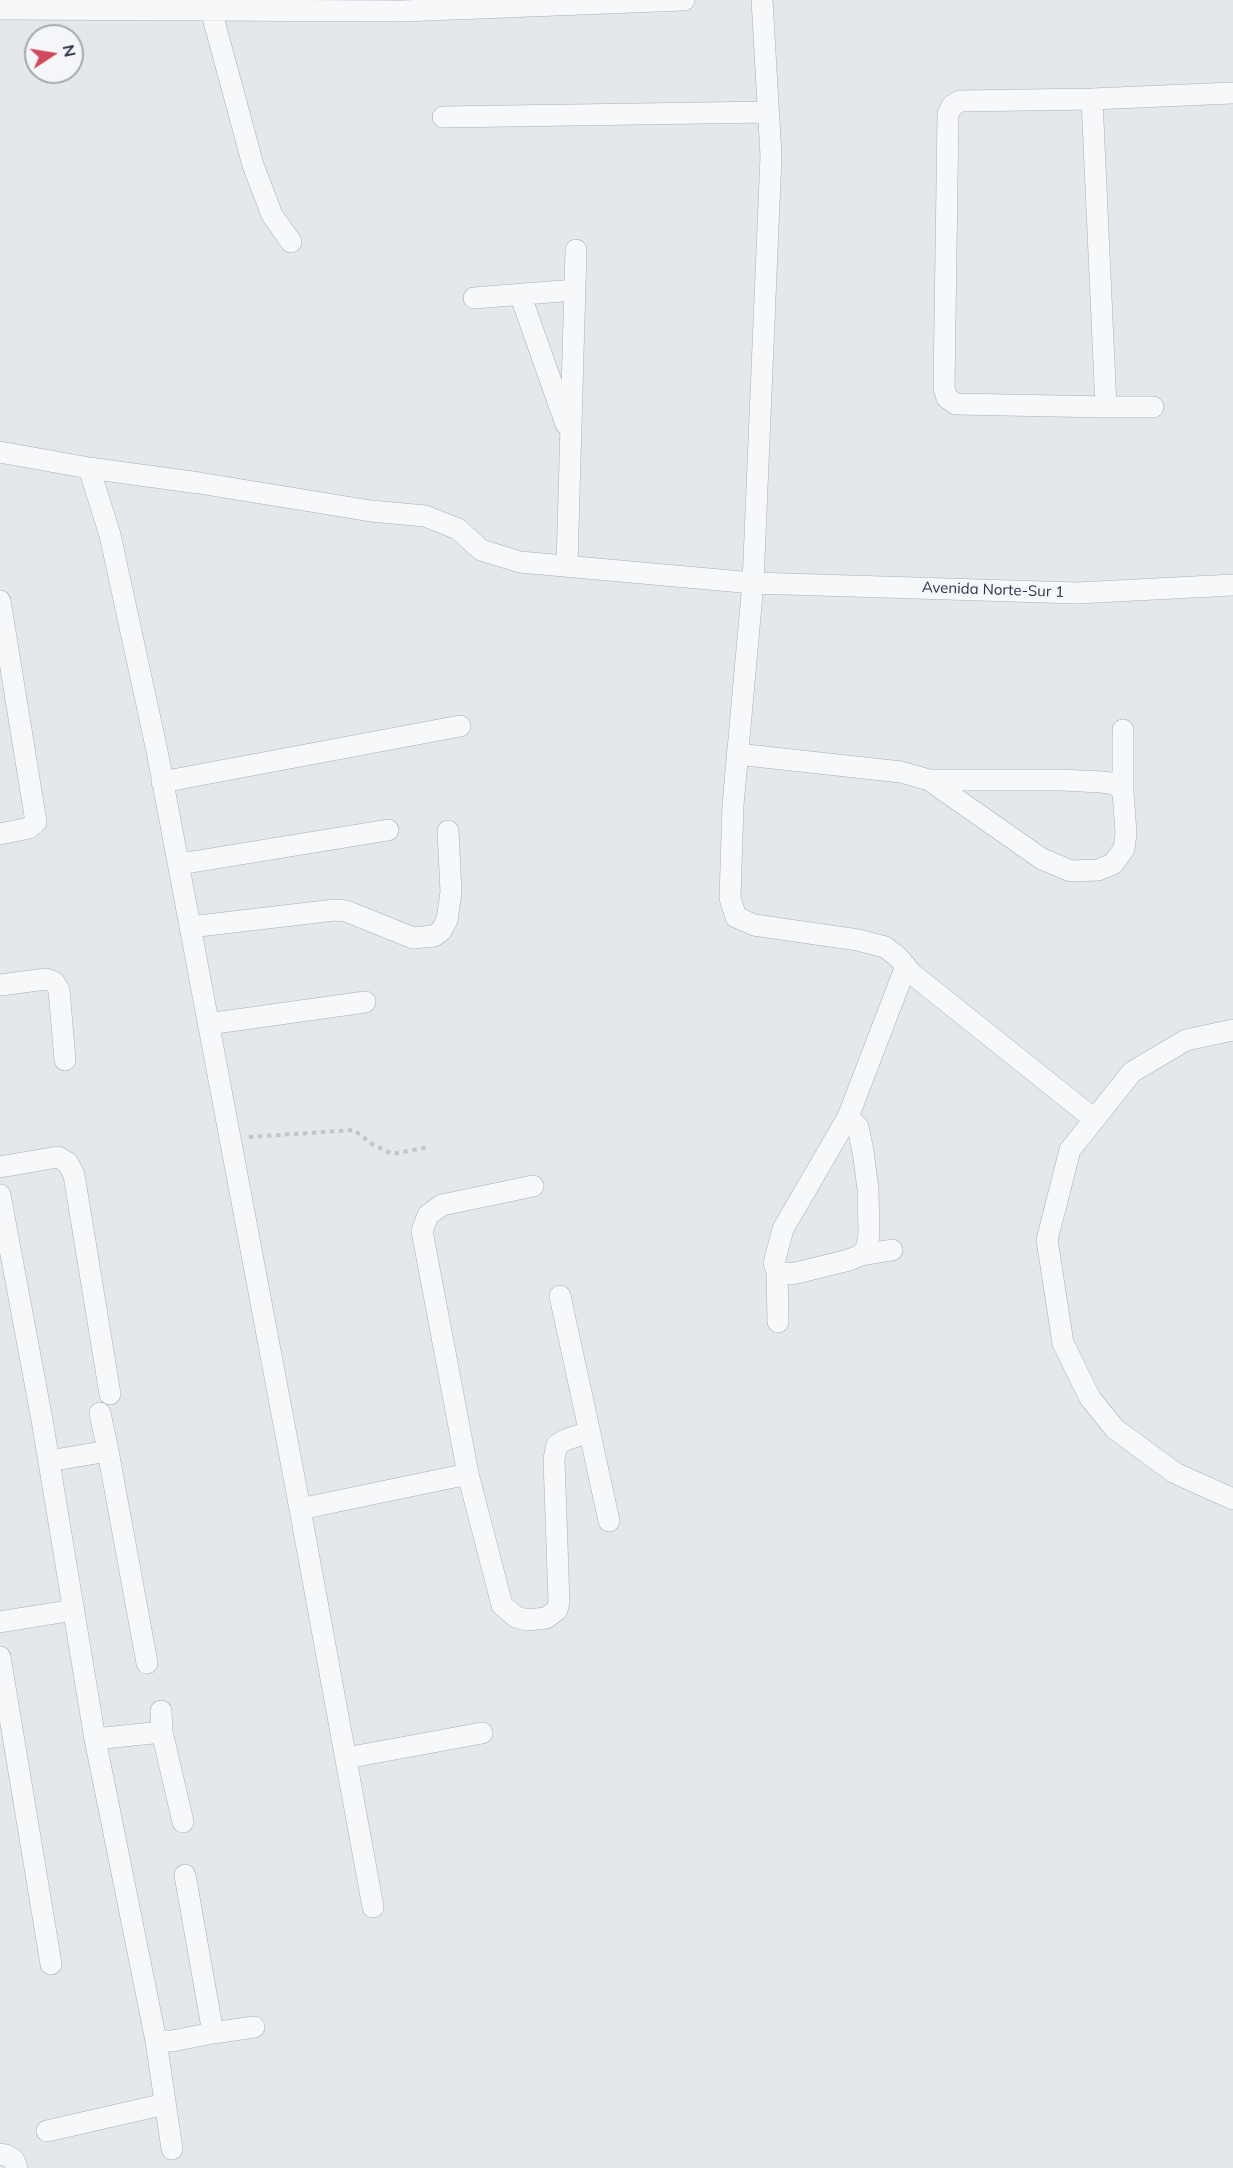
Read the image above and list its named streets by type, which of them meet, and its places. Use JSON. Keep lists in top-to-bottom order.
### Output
{
  "streets": {
    "street": ["Avenida Norte-Sur 1"]
  },
  "north": "right"
}
